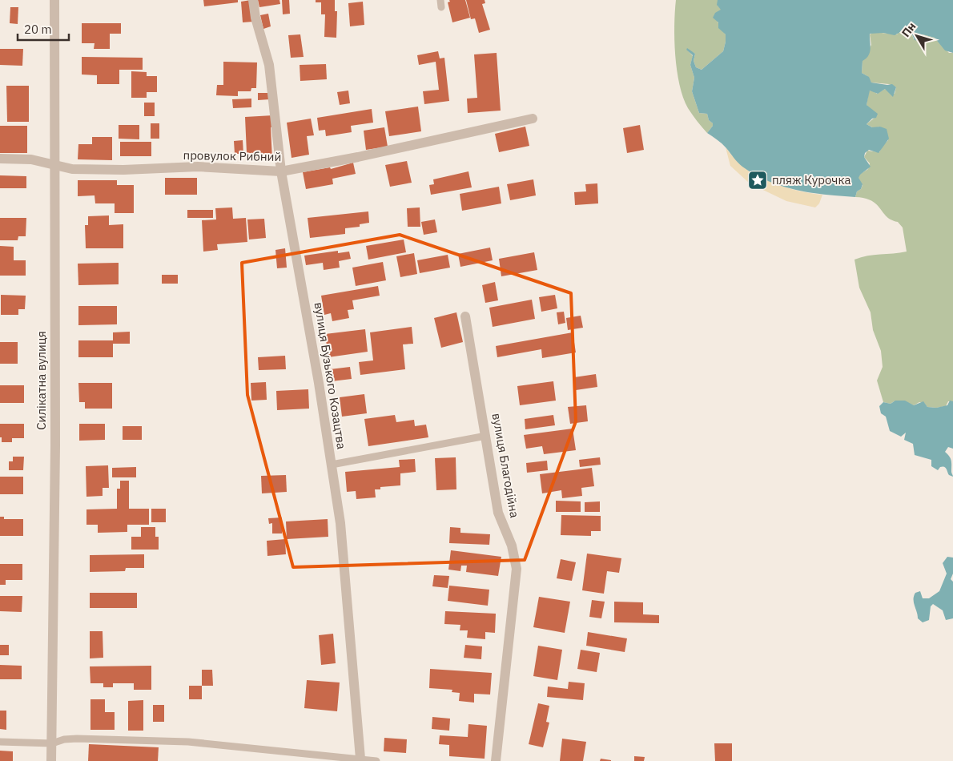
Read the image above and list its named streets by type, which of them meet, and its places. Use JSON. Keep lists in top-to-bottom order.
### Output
{
  "streets": {
    "street": [
      "провулок Рибний",
      "вулиця Бузького Козацтва",
      "Силікатна вулиця",
      "вулиця Благодійна"
    ]
  },
  "crossings": [
    ["провулок Рибний", "вулиця Бузького Козацтва"],
    ["провулок Рибний", "Силікатна вулиця"]
  ],
  "places": {
    "place": ["пляж Курочка"]
  },
  "scale_bar": "20 m",
  "north": "top left"
}
